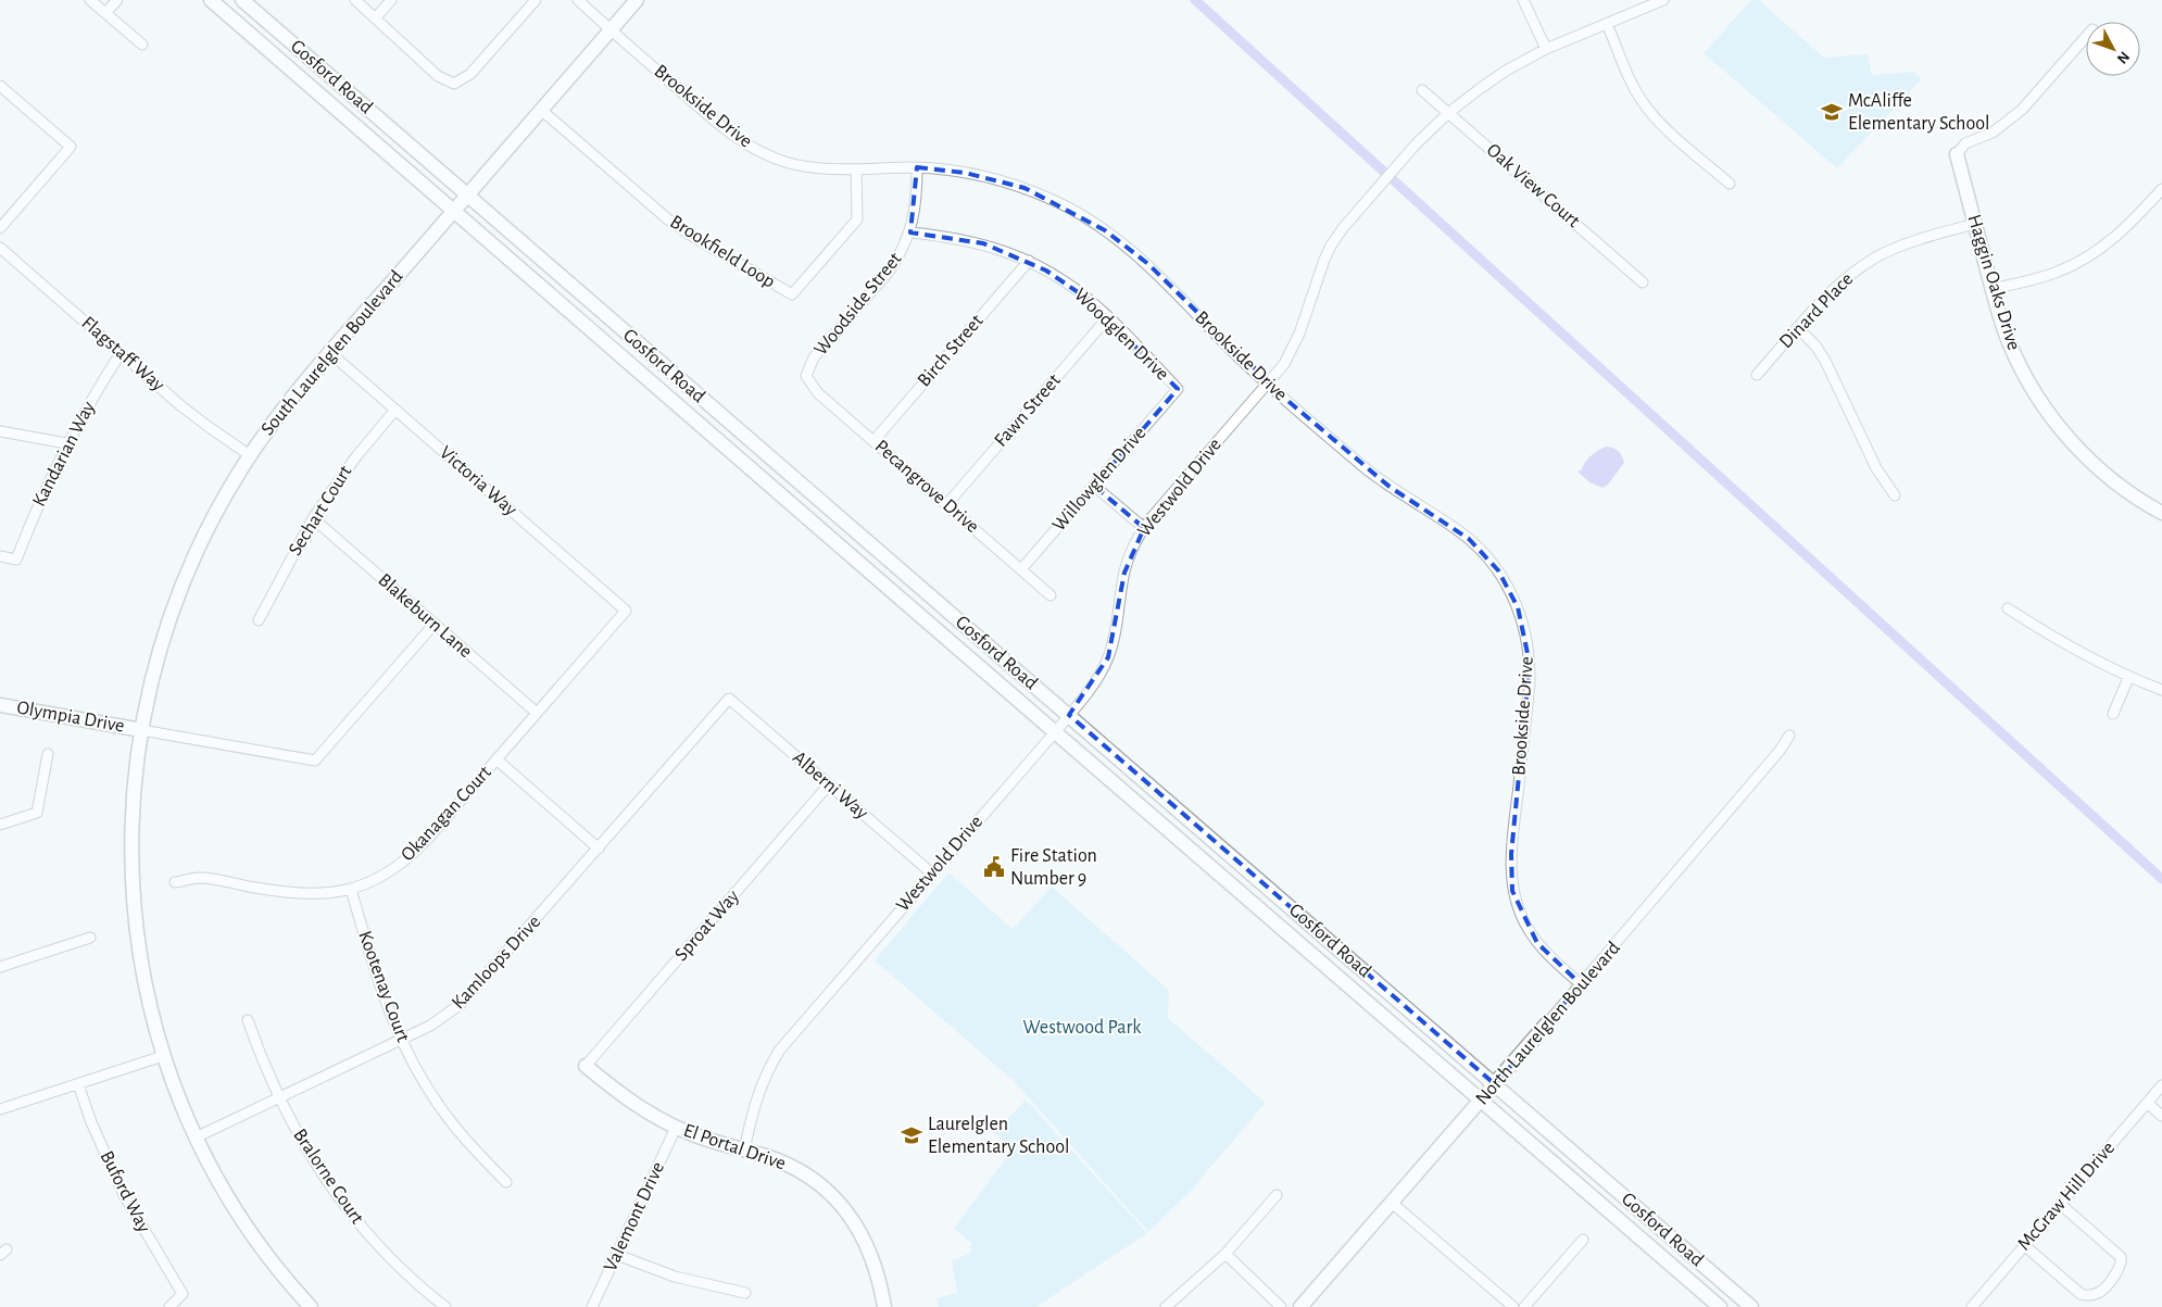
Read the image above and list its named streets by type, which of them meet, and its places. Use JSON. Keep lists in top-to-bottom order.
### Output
{
  "streets": {
    "main road": [
      "Gosford Road",
      "Haggin Oaks Drive",
      "South Laurelglen Boulevard",
      "Olympia Drive",
      "North Laurelglen Boulevard",
      "El Portal Drive"
    ],
    "street": [
      "Brookside Drive",
      "Oak View Court",
      "Brookfield Loop",
      "Woodside Street",
      "Dinard Place",
      "Woodglen Drive",
      "Birch Street",
      "Flagstaff Way",
      "Fawn Street",
      "Kandarian Way",
      "Willowglen Drive",
      "Victoria Way",
      "Pecangrove Drive",
      "Westwold Drive",
      "Sechart Court",
      "Blakeburn Lane",
      "Alberni Way",
      "Okanagan Court",
      "Sproat Way",
      "Kamloops Drive",
      "Kootenay Court",
      "Bralorne Court",
      "Buford Way",
      "McGraw Hill Drive",
      "Valemont Drive"
    ]
  },
  "crossings": [
    ["Gosford Road", "South Laurelglen Boulevard"],
    ["Gosford Road", "Westwold Drive"],
    ["Gosford Road", "North Laurelglen Boulevard"],
    ["Brookside Drive", "Brookfield Loop"],
    ["Brookside Drive", "Woodside Street"],
    ["Brookside Drive", "South Laurelglen Boulevard"],
    ["Brookside Drive", "Westwold Drive"],
    ["Brookside Drive", "North Laurelglen Boulevard"],
    ["Oak View Court", "Westwold Drive"],
    ["Brookfield Loop", "South Laurelglen Boulevard"],
    ["Haggin Oaks Drive", "Dinard Place"],
    ["Woodside Street", "Woodglen Drive"],
    ["Woodside Street", "Pecangrove Drive"],
    ["Woodglen Drive", "Birch Street"],
    ["Woodglen Drive", "Fawn Street"],
    ["Woodglen Drive", "Willowglen Drive"],
    ["Birch Street", "Pecangrove Drive"],
    ["South Laurelglen Boulevard", "Flagstaff Way"],
    ["South Laurelglen Boulevard", "Victoria Way"],
    ["South Laurelglen Boulevard", "Olympia Drive"],
    ["South Laurelglen Boulevard", "Kamloops Drive"],
    ["Flagstaff Way", "Kandarian Way"],
    ["Fawn Street", "Pecangrove Drive"],
    ["Willowglen Drive", "Pecangrove Drive"],
    ["Victoria Way", "Sechart Court"],
    ["Victoria Way", "Okanagan Court"],
    ["Westwold Drive", "Alberni Way"],
    ["Westwold Drive", "El Portal Drive"],
    ["Sechart Court", "Blakeburn Lane"],
    ["Blakeburn Lane", "Okanagan Court"],
    ["Alberni Way", "Sproat Way"],
    ["Alberni Way", "Kamloops Drive"],
    ["Okanagan Court", "Kootenay Court"],
    ["Sproat Way", "El Portal Drive"],
    ["Kamloops Drive", "Kootenay Court"],
    ["Kamloops Drive", "Bralorne Court"],
    ["El Portal Drive", "Valemont Drive"]
  ],
  "parks": ["Westwood Park"],
  "places": {
    "school or university": ["McAliffe Elementary School", "Laurelglen Elementary School"],
    "public building": ["Fire Station Number 9"]
  },
  "north": "bottom right"
}
